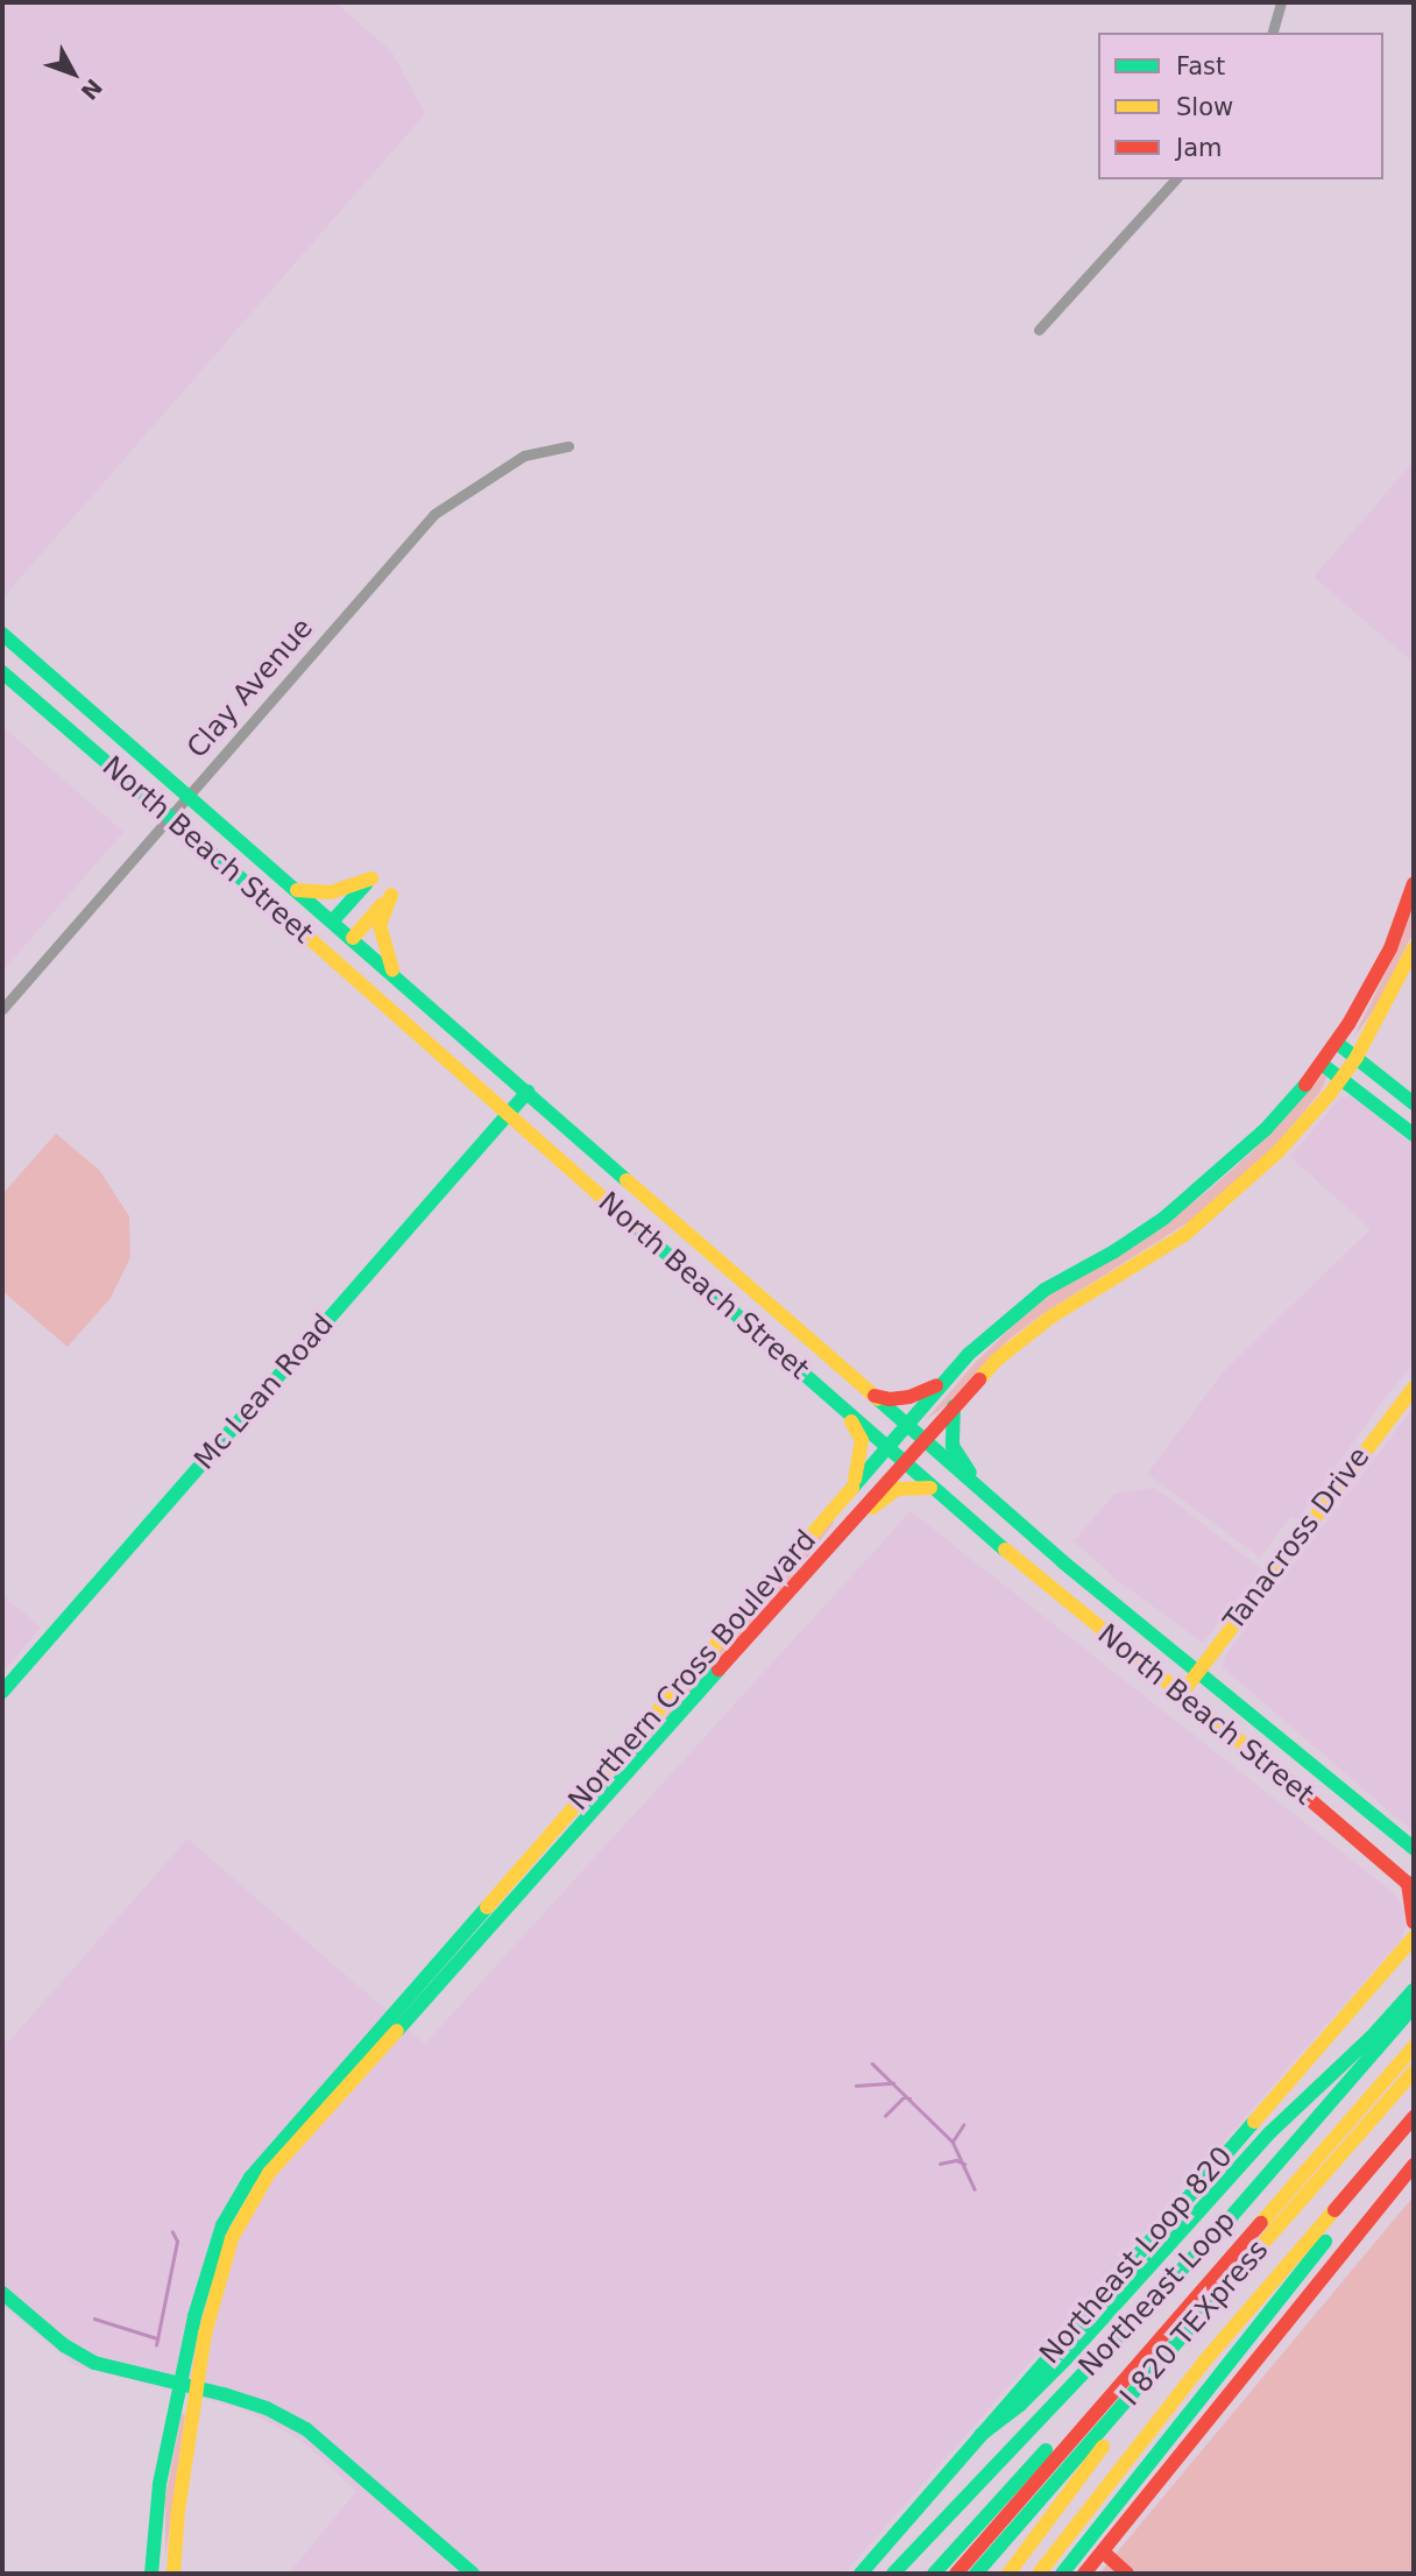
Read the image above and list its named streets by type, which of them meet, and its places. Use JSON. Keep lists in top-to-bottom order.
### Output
{
  "streets": {
    "main road": [
      "North Beach Street",
      "Mc Lean Road",
      "Tanacross Drive",
      "Northern Cross Boulevard",
      "Northeast Loop 820",
      "Northeast Loop",
      "I 820 TEXpress"
    ],
    "street": ["Clay Avenue"]
  },
  "crossings": [
    ["Clay Avenue", "North Beach Street"],
    ["North Beach Street", "Mc Lean Road"],
    ["North Beach Street", "Tanacross Drive"],
    ["North Beach Street", "Northern Cross Boulevard"]
  ],
  "legend": ["Fast", "Slow", "Jam"],
  "north": "bottom right"
}
